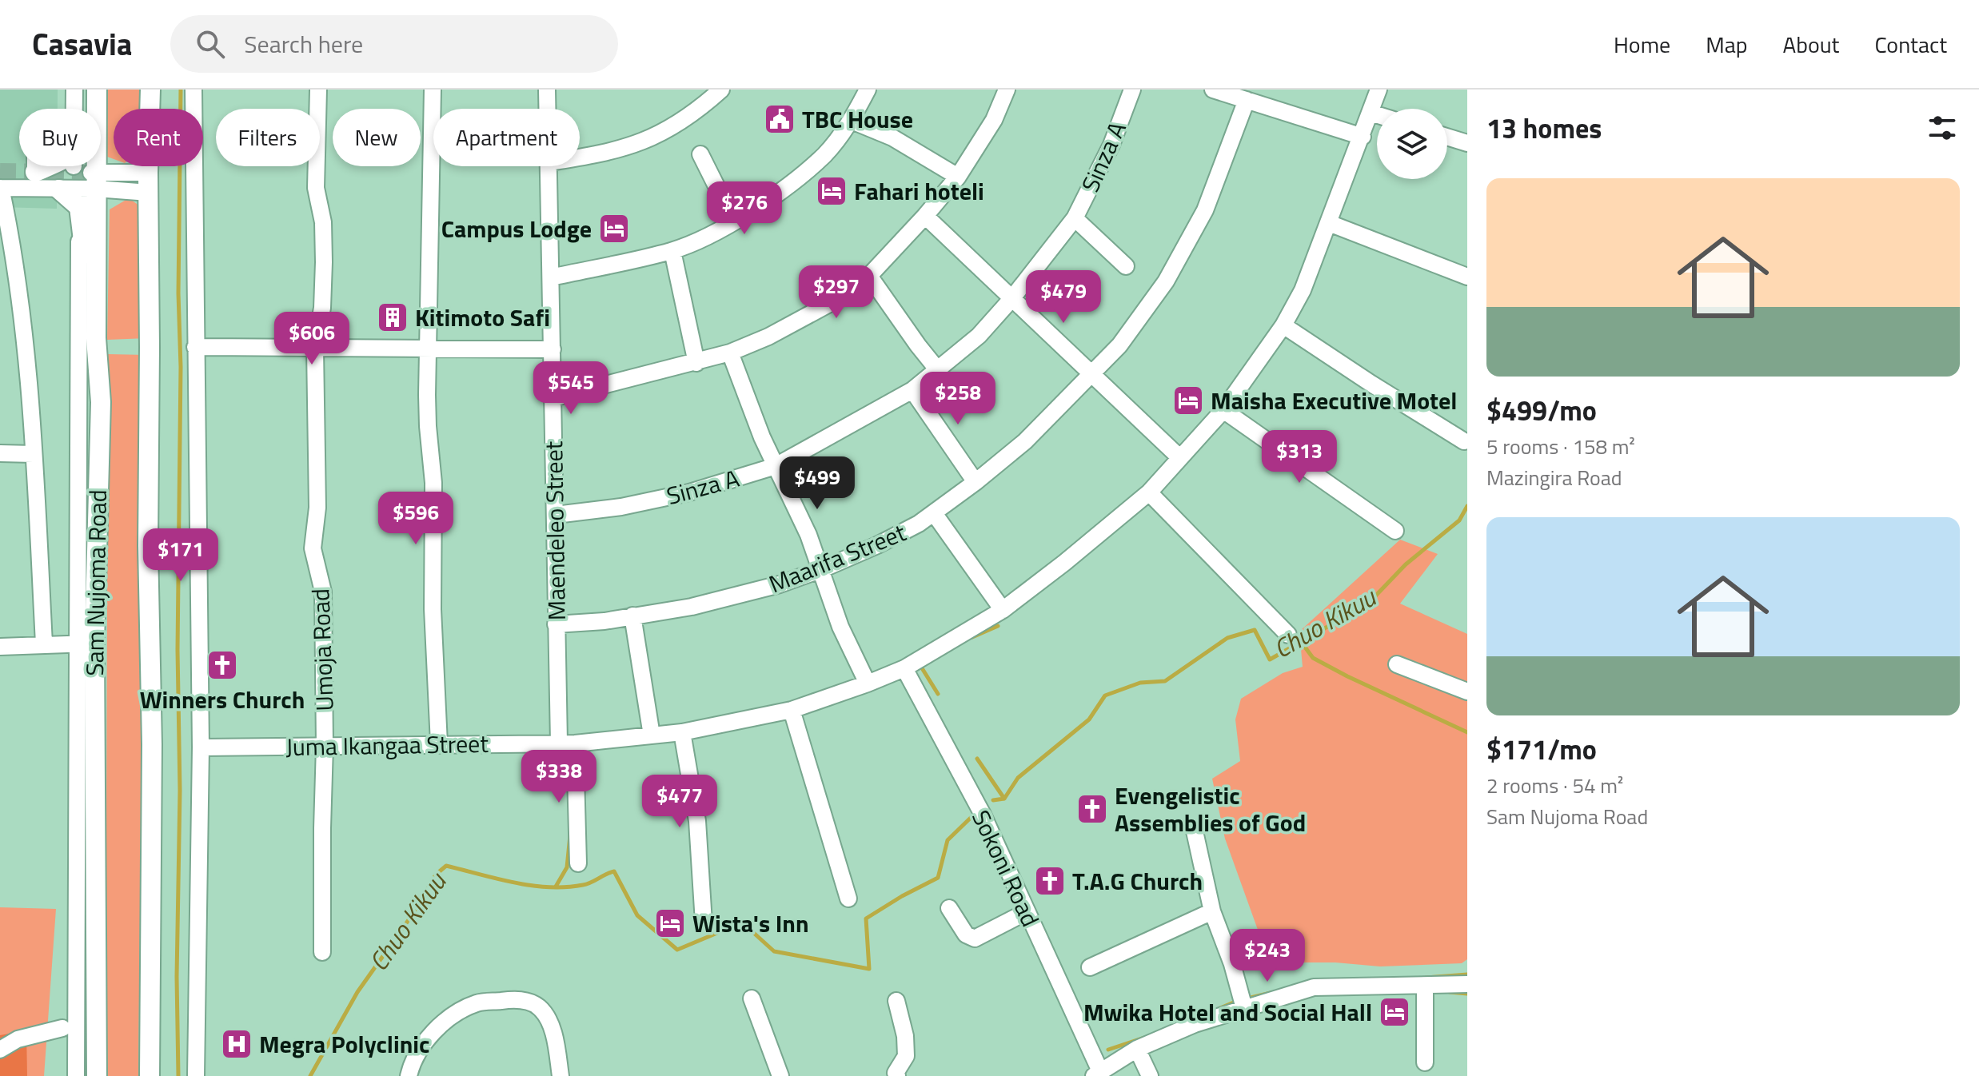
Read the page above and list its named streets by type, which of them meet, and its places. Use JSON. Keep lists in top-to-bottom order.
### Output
{
  "streets": {
    "main road": ["Sam Nujoma Road"],
    "street": [
      "Sinza A",
      "Maendeleo Street",
      "Maarifa Street",
      "Umoja Road",
      "Juma Ikangaa Street",
      "Sokoni Road"
    ]
  },
  "crossings": [
    ["Sinza A", "Maendeleo Street"],
    ["Maendeleo Street", "Maarifa Street"],
    ["Maendeleo Street", "Juma Ikangaa Street"],
    ["Umoja Road", "Juma Ikangaa Street"],
    ["Juma Ikangaa Street", "Sokoni Road"]
  ],
  "water": ["Chuo Kikuu"],
  "places": {
    "public building": ["TBC House"],
    "hotel": [
      "Fahari hoteli",
      "Campus Lodge",
      "Maisha Executive Motel",
      "Wista's Inn",
      "Mwika Hotel and Social Hall"
    ],
    "building": ["Kitimoto Safi"],
    "church": ["Winners Church", "Evengelistic Assemblies of God", "T.A.G Church"],
    "hospital": ["Megra Polyclinic"]
  },
  "page": {
    "header": "Casavia",
    "search": "Search here",
    "nav": [
      "Home",
      "Map",
      "About",
      "Contact"
    ],
    "heading": "13 homes",
    "chip": [
      "Buy",
      "Rent",
      "Filters",
      "New",
      "Apartment"
    ],
    "list": [
      {
        "name": "$499/mo",
        "note": "5 rooms · 158 m² · Mazingira Road"
      },
      {
        "name": "$171/mo",
        "note": "2 rooms · 54 m² · Sam Nujoma Road"
      }
    ],
    "price": [
      "$276",
      "$297",
      "$479",
      "$606",
      "$545",
      "$258",
      "$313",
      "$499",
      "$596",
      "$171",
      "$338",
      "$477",
      "$243"
    ]
  }
}
